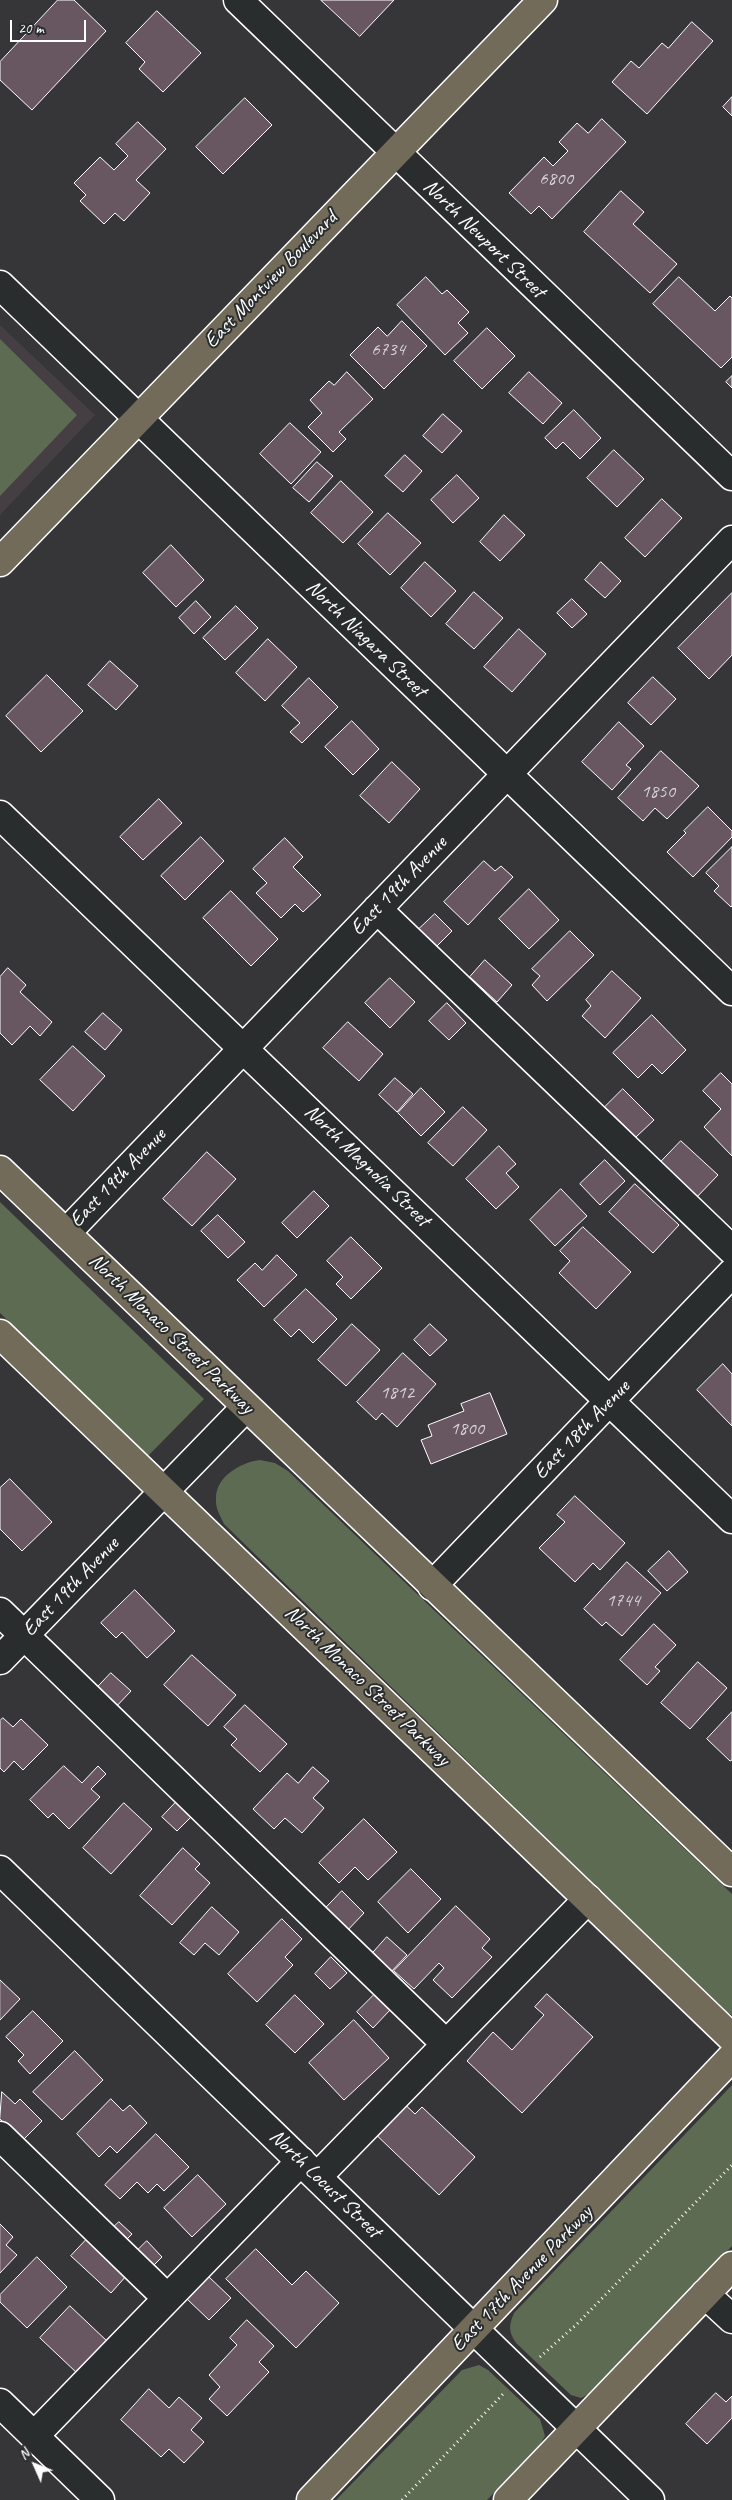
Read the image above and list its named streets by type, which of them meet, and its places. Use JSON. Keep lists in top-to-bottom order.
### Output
{
  "streets": {
    "main road": ["East Montview Boulevard", "North Monaco Street Parkway", "East 17th Avenue Parkway"],
    "street": [
      "North Newport Street",
      "North Niagara Street",
      "East 19th Avenue",
      "North Magnolia Street",
      "East 18th Avenue",
      "North Locust Street"
    ]
  },
  "crossings": [
    ["North Newport Street", "East Montview Boulevard"],
    ["East Montview Boulevard", "North Niagara Street"],
    ["North Niagara Street", "East 19th Avenue"],
    ["East 19th Avenue", "North Magnolia Street"],
    ["East 19th Avenue", "North Monaco Street Parkway"],
    ["North Magnolia Street", "East 18th Avenue"],
    ["North Monaco Street Parkway", "East 18th Avenue"],
    ["North Locust Street", "East 17th Avenue Parkway"]
  ],
  "house_numbers": [
    "6800",
    "6734",
    "1850",
    "1812",
    "1800",
    "1744"
  ],
  "scale_bar": "20 m",
  "north": "top left"
}
